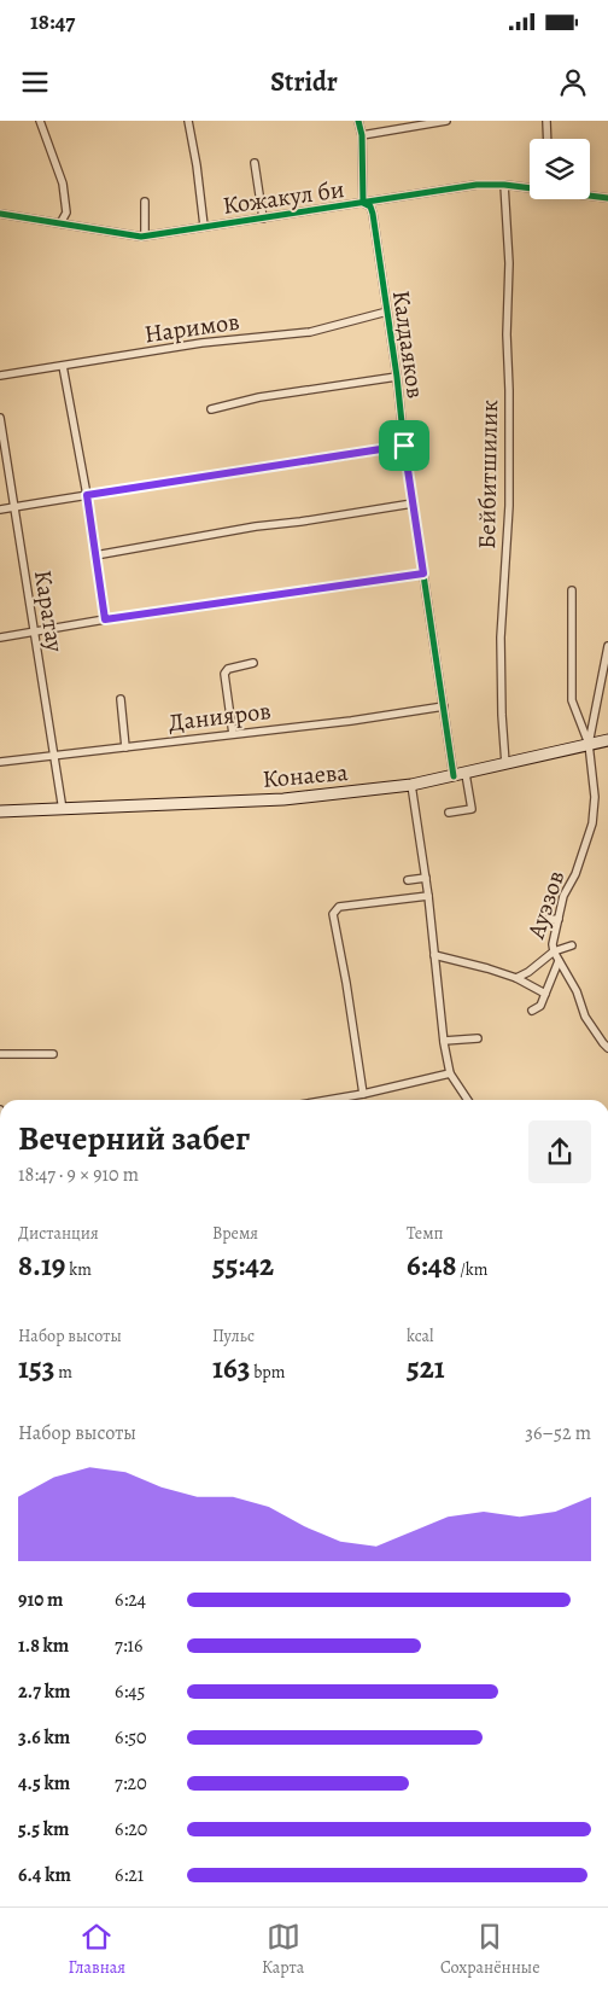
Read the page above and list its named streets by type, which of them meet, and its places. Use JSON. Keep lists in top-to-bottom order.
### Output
{
  "streets": {
    "main road": ["Конаева"],
    "street": [
      "Кожакул би",
      "Наримов",
      "Калдаяков",
      "Бейбитшилик",
      "Каратау",
      "Данияров",
      "Ауэзов"
    ]
  },
  "crossings": [
    ["Кожакул би", "Калдаяков"],
    ["Кожакул би", "Бейбитшилик"],
    ["Наримов", "Калдаяков"],
    ["Калдаяков", "Данияров"],
    ["Калдаяков", "Конаева"],
    ["Бейбитшилик", "Конаева"],
    ["Каратау", "Данияров"],
    ["Каратау", "Конаева"],
    ["Конаева", "Ауэзов"]
  ],
  "page": {
    "status": "18:47",
    "header": "Stridr",
    "heading": ["Вечерний забег", "18:47 · 9 × 910 m"],
    "stats": [
      ["Дистанция", "8.19 km"],
      ["Время", "55:42"],
      ["Темп", "6:48 /km"],
      ["Набор высоты", "153 m"],
      ["Пульс", "163 bpm"],
      ["kcal", "521"]
    ],
    "chart": ["Набор высоты", "36–52 m"],
    "list": [
      {
        "name": "910 m",
        "note": "6:24"
      },
      {
        "name": "1.8 km",
        "note": "7:16"
      },
      {
        "name": "2.7 km",
        "note": "6:45"
      },
      {
        "name": "3.6 km",
        "note": "6:50"
      },
      {
        "name": "4.5 km",
        "note": "7:20"
      },
      {
        "name": "5.5 km",
        "note": "6:20"
      },
      {
        "name": "6.4 km",
        "note": "6:21"
      }
    ],
    "tabs": ["Главная", "Карта", "Сохранённые"]
  }
}
